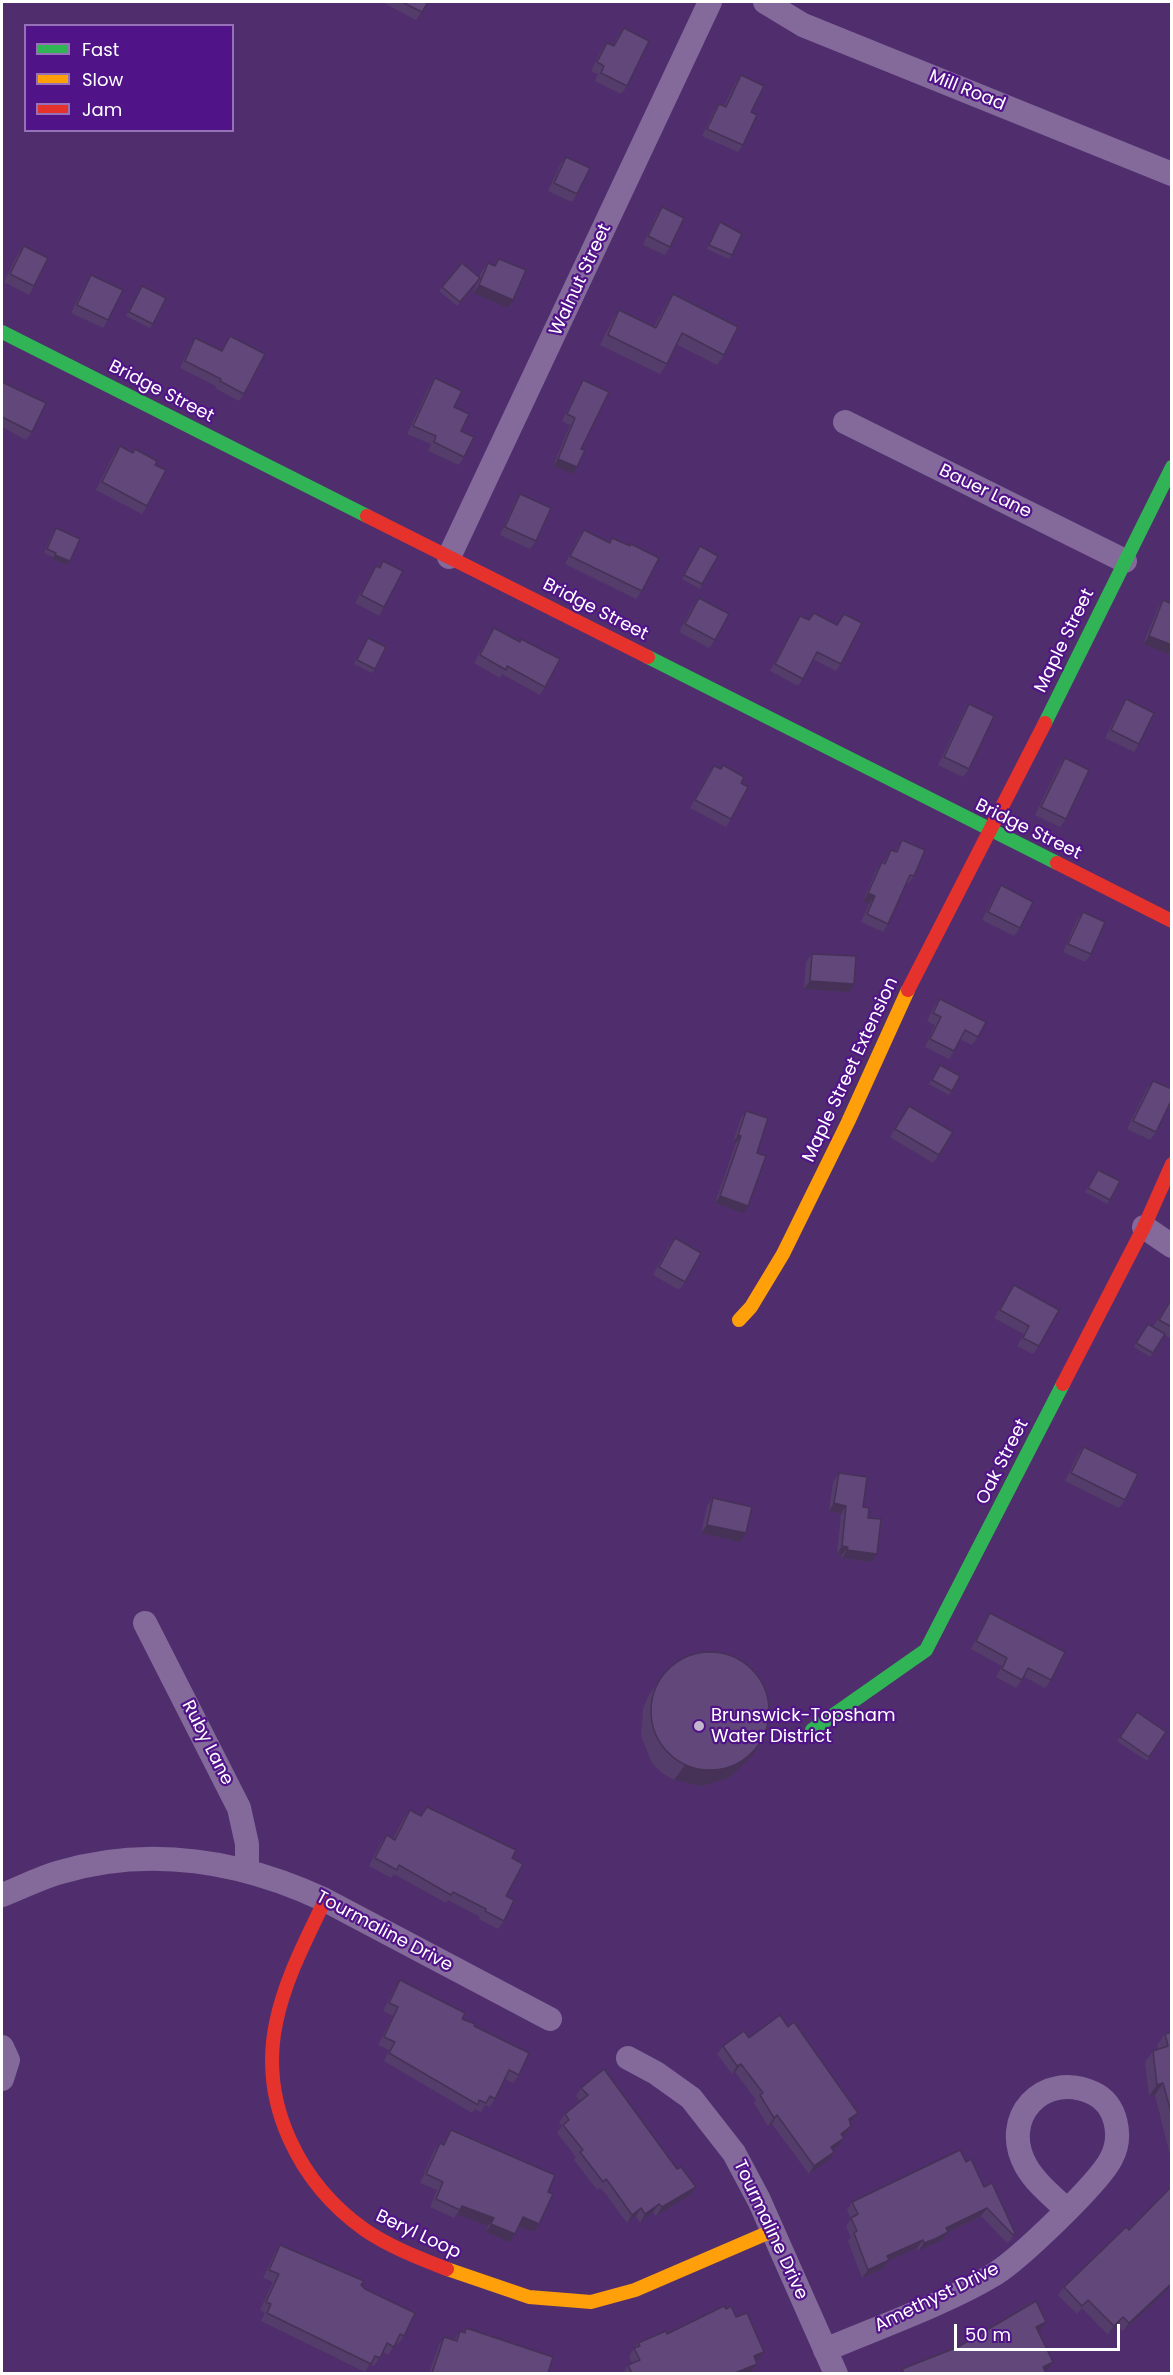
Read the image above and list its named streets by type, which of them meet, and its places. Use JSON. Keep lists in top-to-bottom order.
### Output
{
  "streets": {
    "street": [
      "Mill Road",
      "Walnut Street",
      "Bridge Street",
      "Bauer Lane",
      "Maple Street",
      "Maple Street Extension",
      "Oak Street",
      "Ruby Lane",
      "Tourmaline Drive",
      "Beryl Loop",
      "Amethyst Drive"
    ]
  },
  "crossings": [
    ["Walnut Street", "Bridge Street"],
    ["Bridge Street", "Maple Street"],
    ["Bridge Street", "Maple Street Extension"],
    ["Bauer Lane", "Maple Street"],
    ["Maple Street", "Maple Street Extension"],
    ["Ruby Lane", "Tourmaline Drive"],
    ["Tourmaline Drive", "Beryl Loop"],
    ["Tourmaline Drive", "Amethyst Drive"]
  ],
  "places": ["Brunswick-Topsham Water District"],
  "legend": ["Fast", "Slow", "Jam"],
  "scale_bar": "50 m"
}
